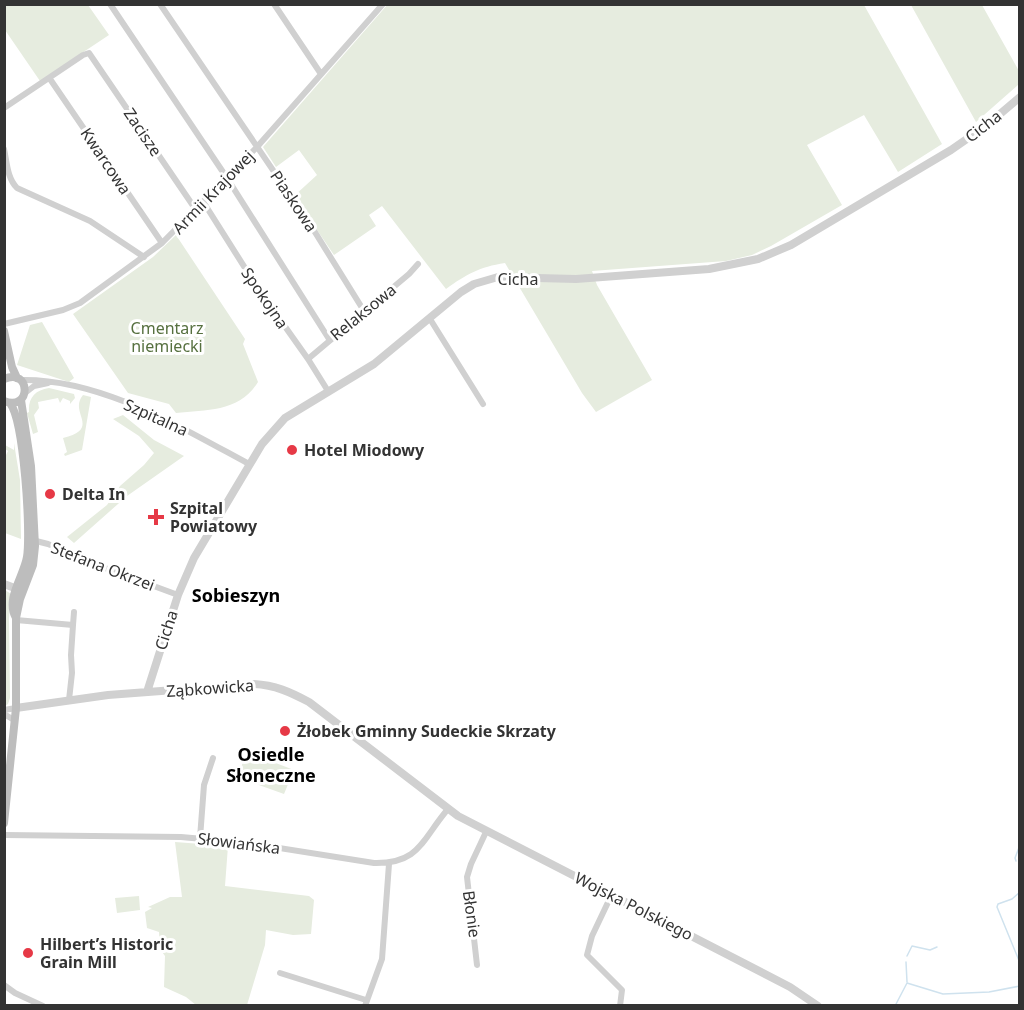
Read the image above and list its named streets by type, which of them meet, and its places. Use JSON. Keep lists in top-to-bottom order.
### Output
{
  "streets": {
    "street": [
      "Cicha",
      "Zacisze",
      "Kwarcowa",
      "Armii Krajowej",
      "Piaskowa",
      "Spokojna",
      "Relaksowa",
      "Szpitalna",
      "Stefana Okrzei",
      "Ząbkowicka",
      "Słowiańska",
      "Wojska Polskiego",
      "Błonie"
    ]
  },
  "crossings": [
    ["Cicha", "Spokojna"],
    ["Cicha", "Szpitalna"],
    ["Cicha", "Stefana Okrzei"],
    ["Cicha", "Ząbkowicka"],
    ["Zacisze", "Kwarcowa"],
    ["Zacisze", "Armii Krajowej"],
    ["Kwarcowa", "Armii Krajowej"],
    ["Armii Krajowej", "Piaskowa"],
    ["Armii Krajowej", "Spokojna"],
    ["Piaskowa", "Relaksowa"],
    ["Spokojna", "Relaksowa"],
    ["Ząbkowicka", "Wojska Polskiego"],
    ["Wojska Polskiego", "Błonie"]
  ],
  "districts": ["Sobieszyn", "Osiedle Słoneczne"],
  "parks": ["Cmentarz niemiecki"],
  "places": {
    "other": [
      "Hotel Miodowy",
      "Delta In",
      "Żłobek Gminny Sudeckie Skrzaty",
      "Hilbert’s Historic Grain Mill"
    ],
    "health": ["Szpital Powiatowy"]
  }
}
